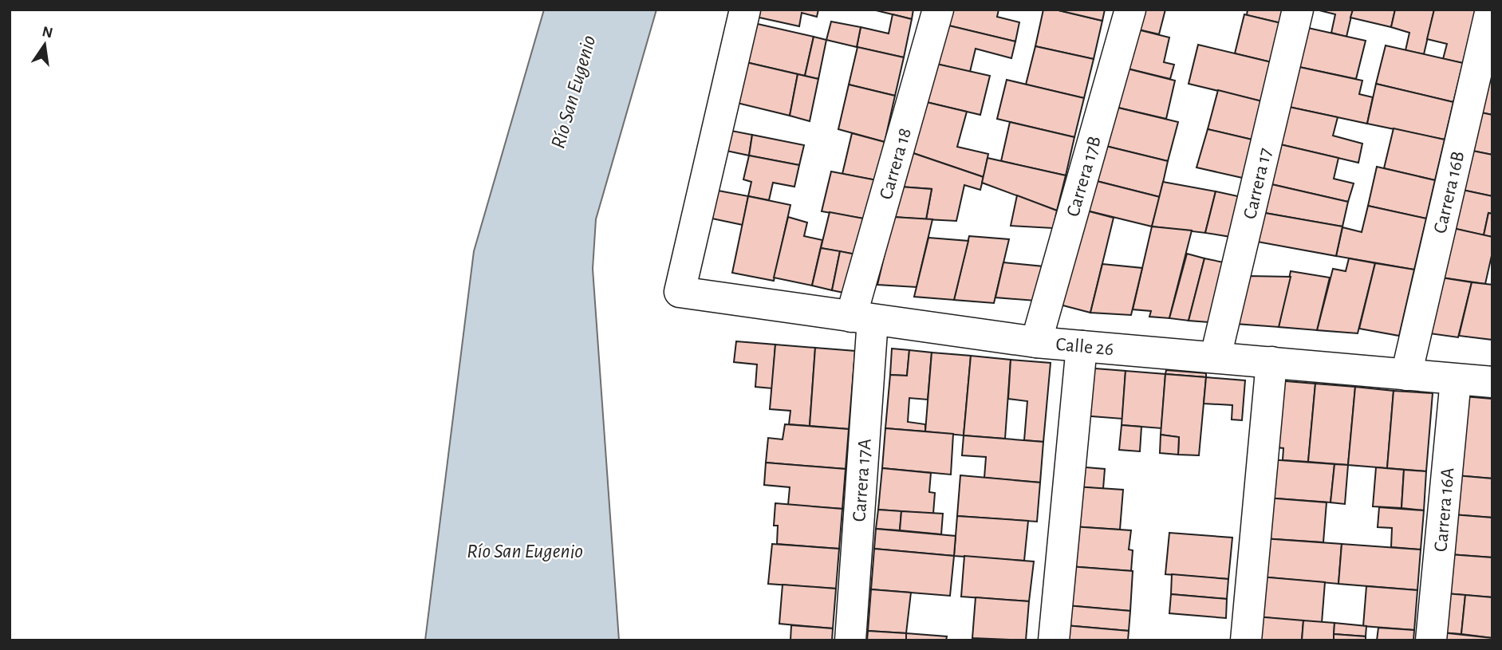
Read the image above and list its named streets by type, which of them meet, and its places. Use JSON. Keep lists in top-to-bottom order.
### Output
{
  "streets": {
    "street": [
      "Carrera 18",
      "Carrera 17B",
      "Carrera 17",
      "Carrera 16B",
      "Calle 26",
      "Carrera 17A",
      "Carrera 16A"
    ]
  },
  "crossings": [
    ["Carrera 18", "Calle 26"],
    ["Carrera 18", "Carrera 17A"],
    ["Carrera 17B", "Calle 26"],
    ["Carrera 17", "Calle 26"],
    ["Carrera 16B", "Calle 26"],
    ["Calle 26", "Carrera 17A"],
    ["Calle 26", "Carrera 16A"]
  ],
  "water": ["Río San Eugenio"],
  "north": "top"
}
